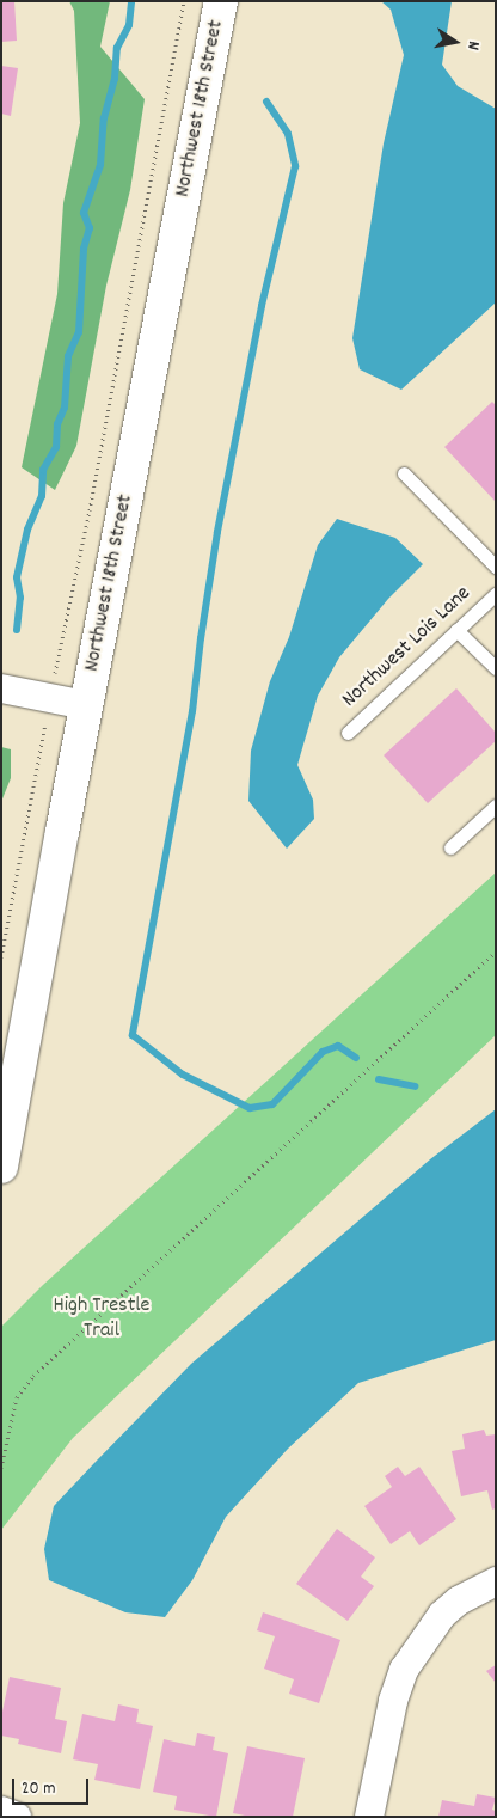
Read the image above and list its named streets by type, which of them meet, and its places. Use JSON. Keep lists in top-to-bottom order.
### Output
{
  "streets": {
    "main road": ["Northwest 18th Street"],
    "lane": ["Northwest Lois Lane"]
  },
  "parks": ["High Trestle Trail"],
  "scale_bar": "20 m",
  "north": "right"
}
